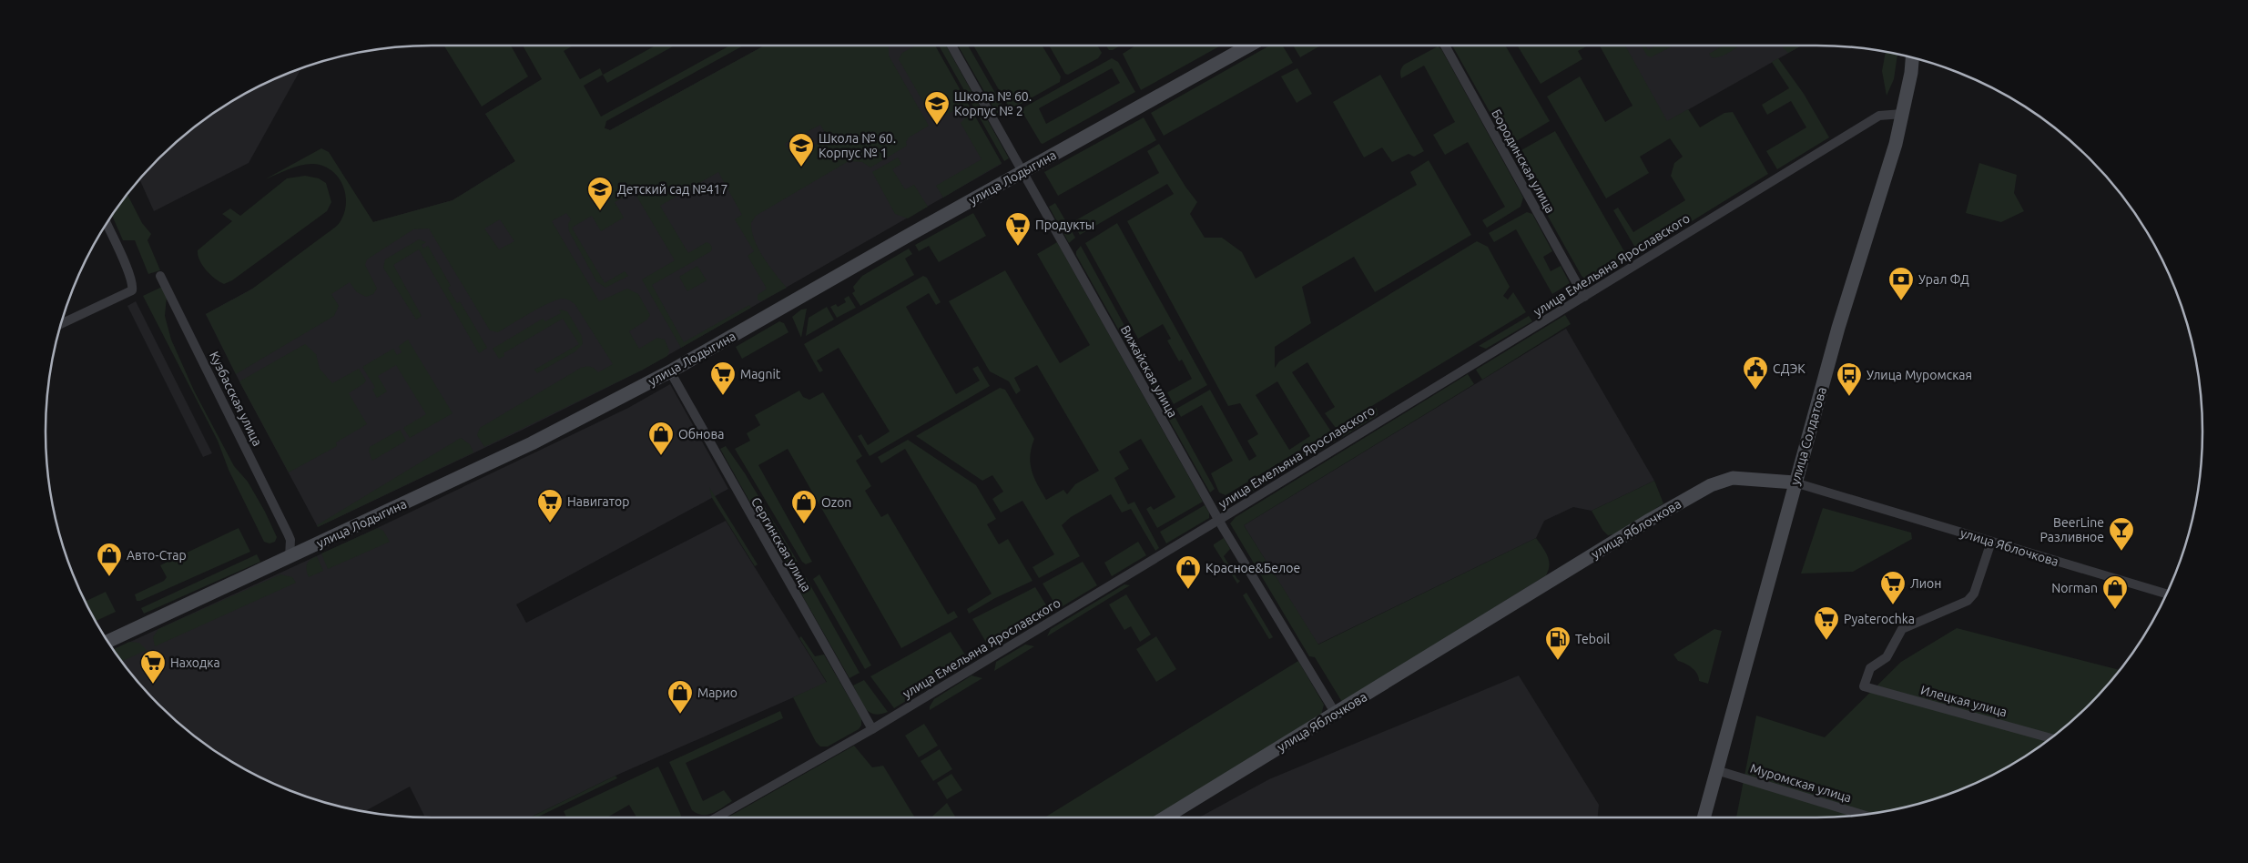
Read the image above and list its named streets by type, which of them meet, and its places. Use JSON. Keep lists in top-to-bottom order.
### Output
{
  "streets": {
    "main road": ["улица Лодыгина", "улица Солдатова", "улица Яблочкова"],
    "street": [
      "Бородинская улица",
      "улица Емельяна Ярославского",
      "Вижайская улица",
      "Кузбасская улица",
      "Сергинская улица",
      "Илецкая улица",
      "Муромская улица"
    ]
  },
  "crossings": [
    ["Бородинская улица", "улица Емельяна Ярославского"],
    ["улица Лодыгина", "Вижайская улица"],
    ["улица Лодыгина", "Кузбасская улица"],
    ["улица Лодыгина", "Сергинская улица"],
    ["улица Емельяна Ярославского", "Вижайская улица"],
    ["улица Емельяна Ярославского", "улица Солдатова"],
    ["улица Емельяна Ярославского", "Сергинская улица"],
    ["Вижайская улица", "улица Яблочкова"],
    ["улица Солдатова", "улица Яблочкова"],
    ["улица Солдатова", "Муромская улица"],
    ["улица Яблочкова", "Илецкая улица"]
  ],
  "places": {
    "school or university": ["Школа № 60. Корпус № 2", "Школа № 60. Корпус № 1", "Детский сад №417"],
    "supermarket": [
      "Продукты",
      "Magnit",
      "Навигатор",
      "Лион",
      "Pyaterochka",
      "Находка"
    ],
    "bank": ["Урал ФД"],
    "public building": ["СДЭК"],
    "bus stop": ["Улица Муромская"],
    "shop": [
      "Обнова",
      "Ozon",
      "Авто-Стар",
      "Красное&Белое",
      "Norman",
      "Марио"
    ],
    "bar": ["BeerLine Разливное"],
    "fuel station": ["Teboil"]
  }
}
